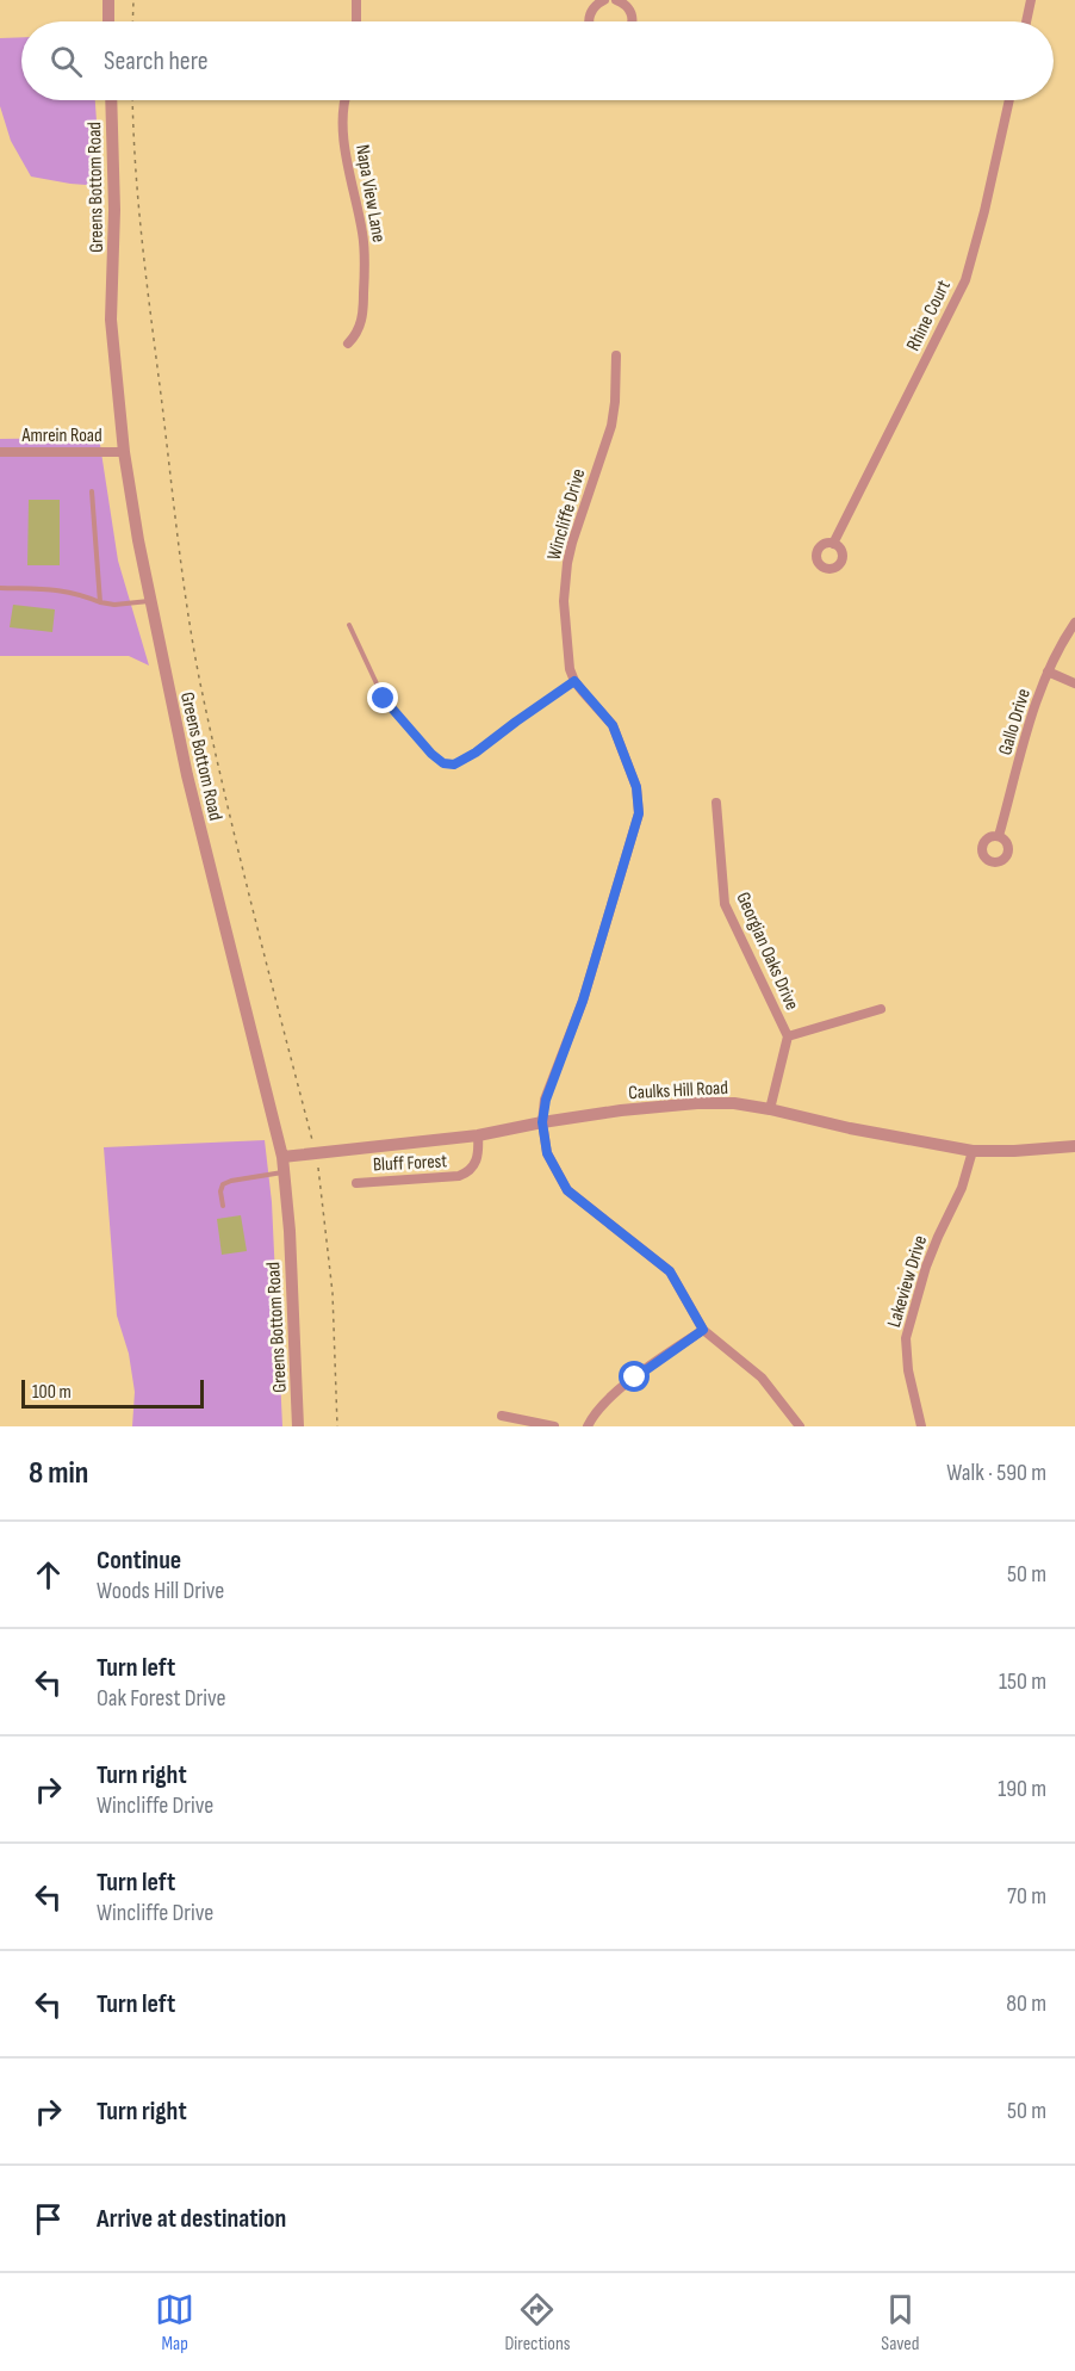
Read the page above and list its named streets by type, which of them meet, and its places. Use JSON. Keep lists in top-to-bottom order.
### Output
{
  "streets": {
    "street": [
      "Greens Bottom Road",
      "Napa View Lane",
      "Rhine Court",
      "Amrein Road",
      "Wincliffe Drive",
      "Gallo Drive",
      "Georgian Oaks Drive",
      "Caulks Hill Road",
      "Bluff Forest",
      "Lakeview Drive"
    ]
  },
  "crossings": [
    ["Greens Bottom Road", "Amrein Road"],
    ["Greens Bottom Road", "Caulks Hill Road"],
    ["Wincliffe Drive", "Caulks Hill Road"],
    ["Georgian Oaks Drive", "Caulks Hill Road"],
    ["Caulks Hill Road", "Bluff Forest"],
    ["Caulks Hill Road", "Lakeview Drive"]
  ],
  "scale_bar": "100 m",
  "page": {
    "search": "Search here",
    "scale": "100 m",
    "heading": ["8 min", "Walk · 590 m"],
    "list": [
      ["Continue", "Woods Hill Drive", "50 m"],
      ["Turn left", "Oak Forest Drive", "150 m"],
      ["Turn right", "Wincliffe Drive", "190 m"],
      ["Turn left", "Wincliffe Drive", "70 m"],
      ["Turn left", "80 m"],
      ["Turn right", "50 m"],
      "Arrive at destination"
    ],
    "nav": ["Map", "Directions", "Saved"]
  }
}
